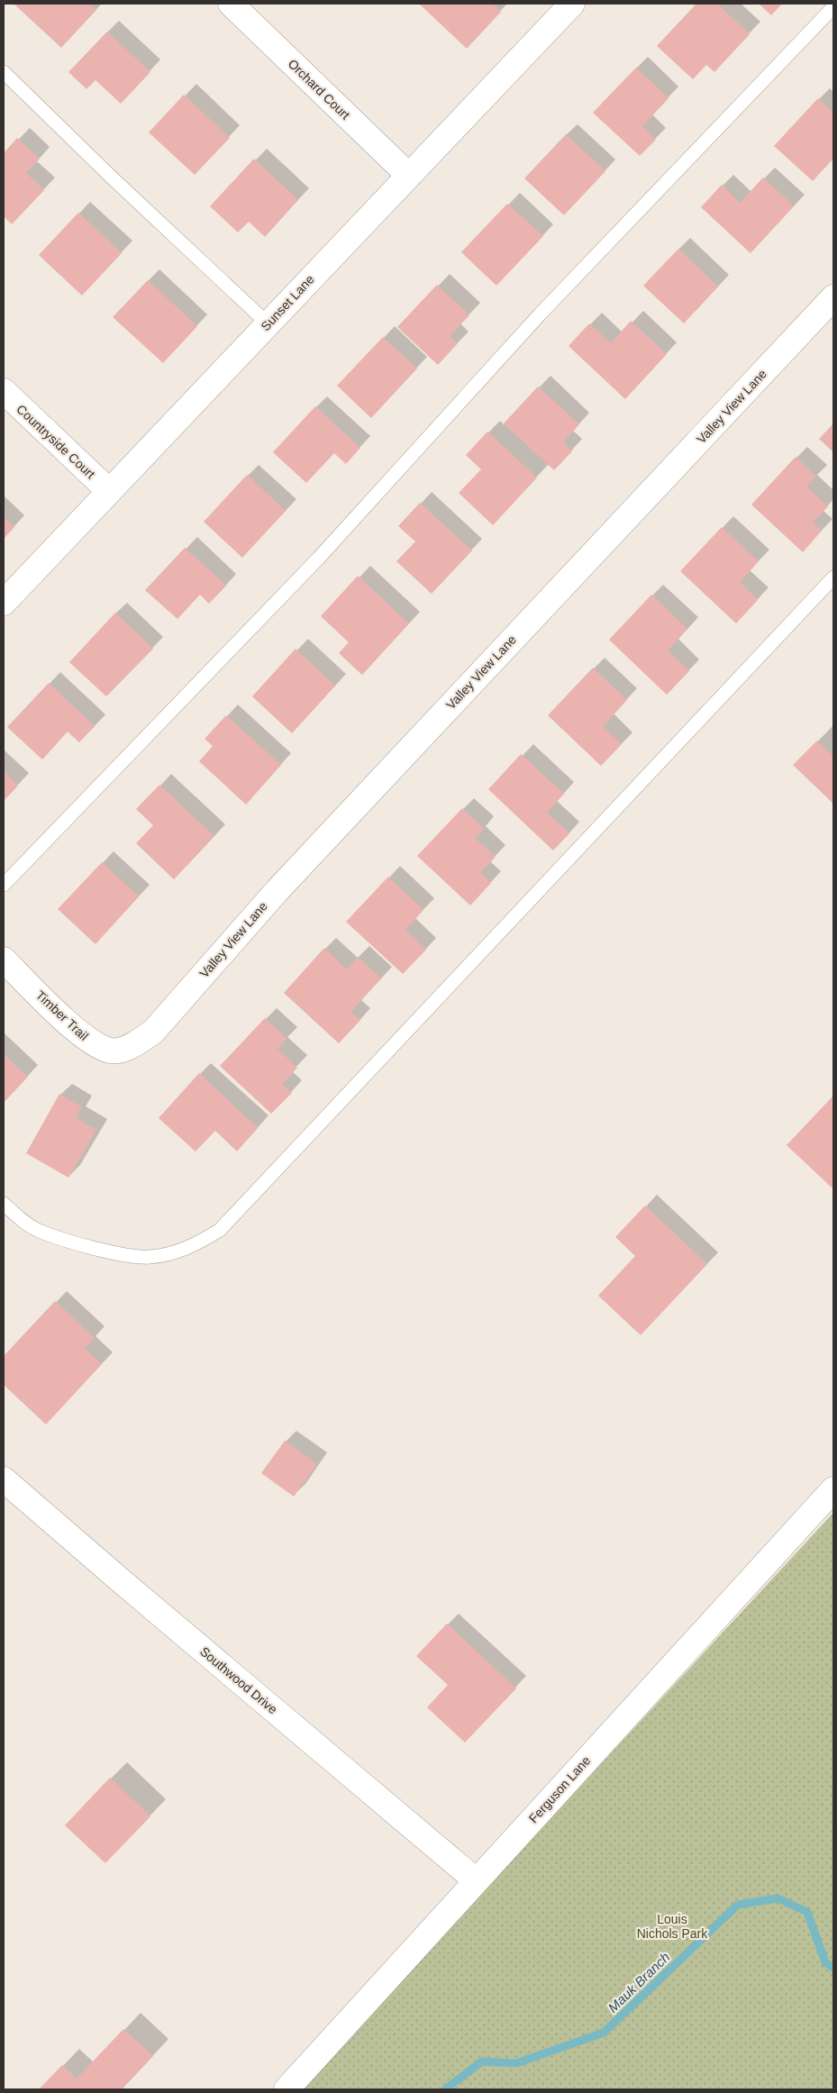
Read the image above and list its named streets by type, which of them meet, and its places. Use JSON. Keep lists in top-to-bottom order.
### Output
{
  "streets": {
    "street": [
      "Orchard Court",
      "Sunset Lane",
      "Valley View Lane",
      "Countryside Court",
      "Timber Trail",
      "Southwood Drive",
      "Ferguson Lane"
    ]
  },
  "crossings": [
    ["Orchard Court", "Sunset Lane"],
    ["Sunset Lane", "Countryside Court"],
    ["Valley View Lane", "Timber Trail"],
    ["Southwood Drive", "Ferguson Lane"]
  ],
  "water": ["Mauk Branch"],
  "parks": ["Louis Nichols Park"]
}
